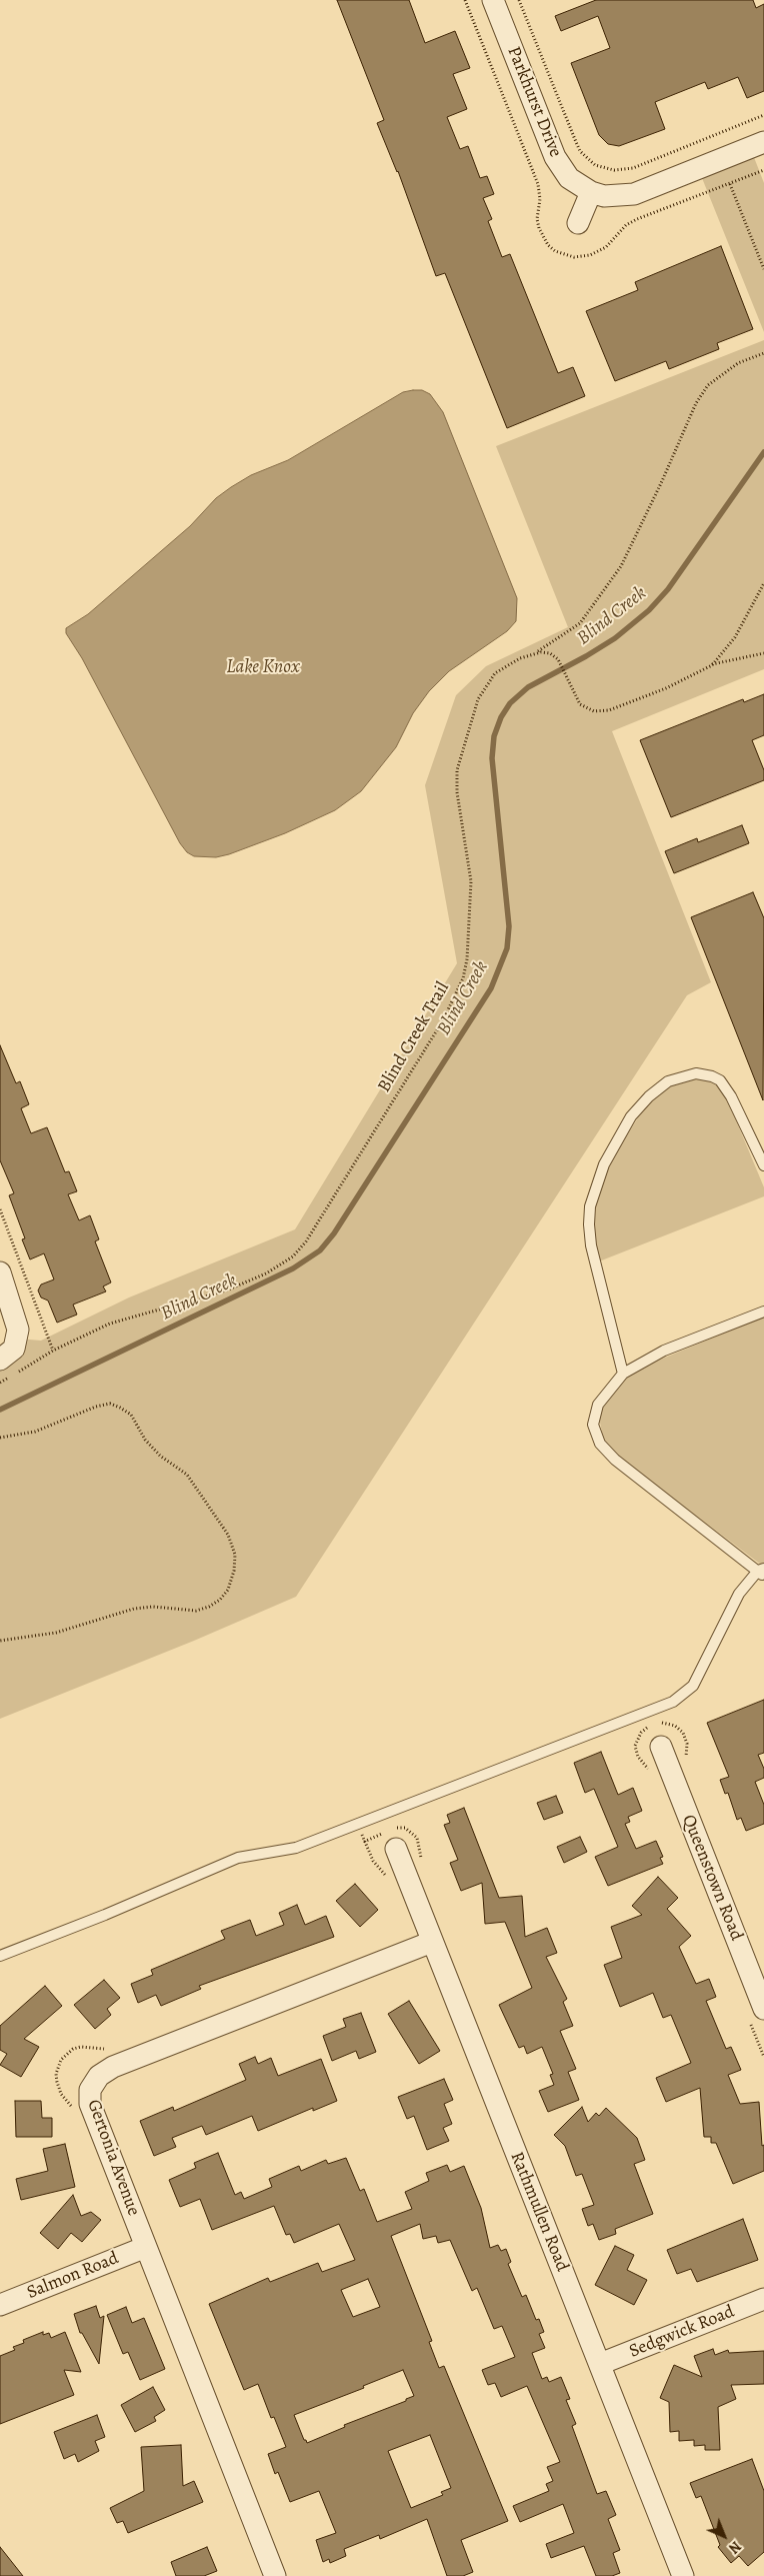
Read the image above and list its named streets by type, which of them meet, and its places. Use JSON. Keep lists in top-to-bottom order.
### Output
{
  "streets": {
    "street": [
      "Parkhurst Drive",
      "Queenstown Road",
      "Gertonia Avenue",
      "Rathmullen Road",
      "Salmon Road",
      "Sedgwick Road"
    ],
    "path": ["Blind Creek Trail"]
  },
  "crossings": [
    ["Gertonia Avenue", "Rathmullen Road"],
    ["Gertonia Avenue", "Salmon Road"],
    ["Rathmullen Road", "Sedgwick Road"]
  ],
  "water": ["Blind Creek", "Lake Knox"],
  "north": "bottom right"
}
